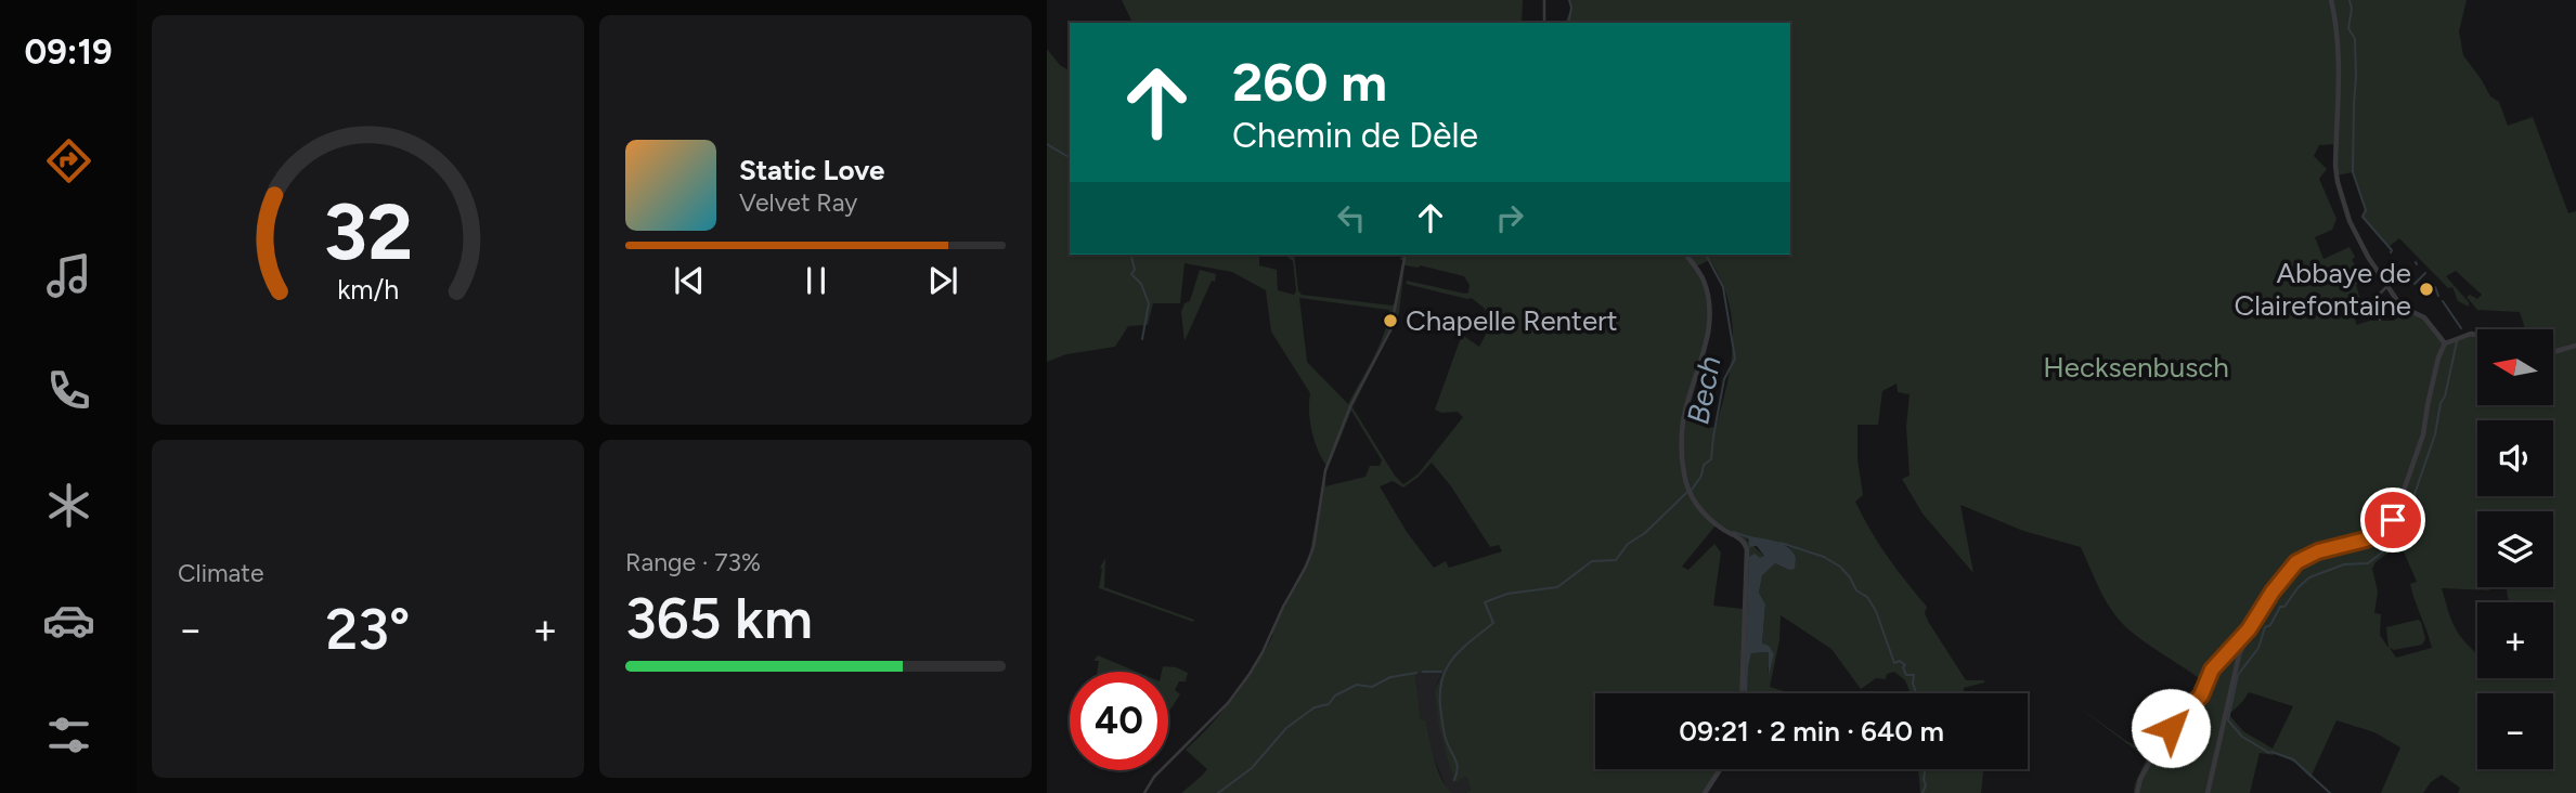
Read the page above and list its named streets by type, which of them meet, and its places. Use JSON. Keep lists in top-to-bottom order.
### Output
{
  "water": ["Bech"],
  "parks": ["Hecksenbusch"],
  "places": ["Abbaye de Clairefontaine", "Chapelle Rentert"],
  "north": "left",
  "page": {
    "tabs": "09:19",
    "turn": ["260 m", "Chemin de Dèle"],
    "song": ["Static Love", "Velvet Ray"],
    "map_buttons": ["+", "−"],
    "tile": [
      "Climate",
      ["Range · 73%", "365 km"]
    ],
    "heat": ["−", "23°", "+"],
    "limit": "40",
    "trip": "09:21 · 2 min · 640 m",
    "gauge": ["32", "km/h"]
  }
}
